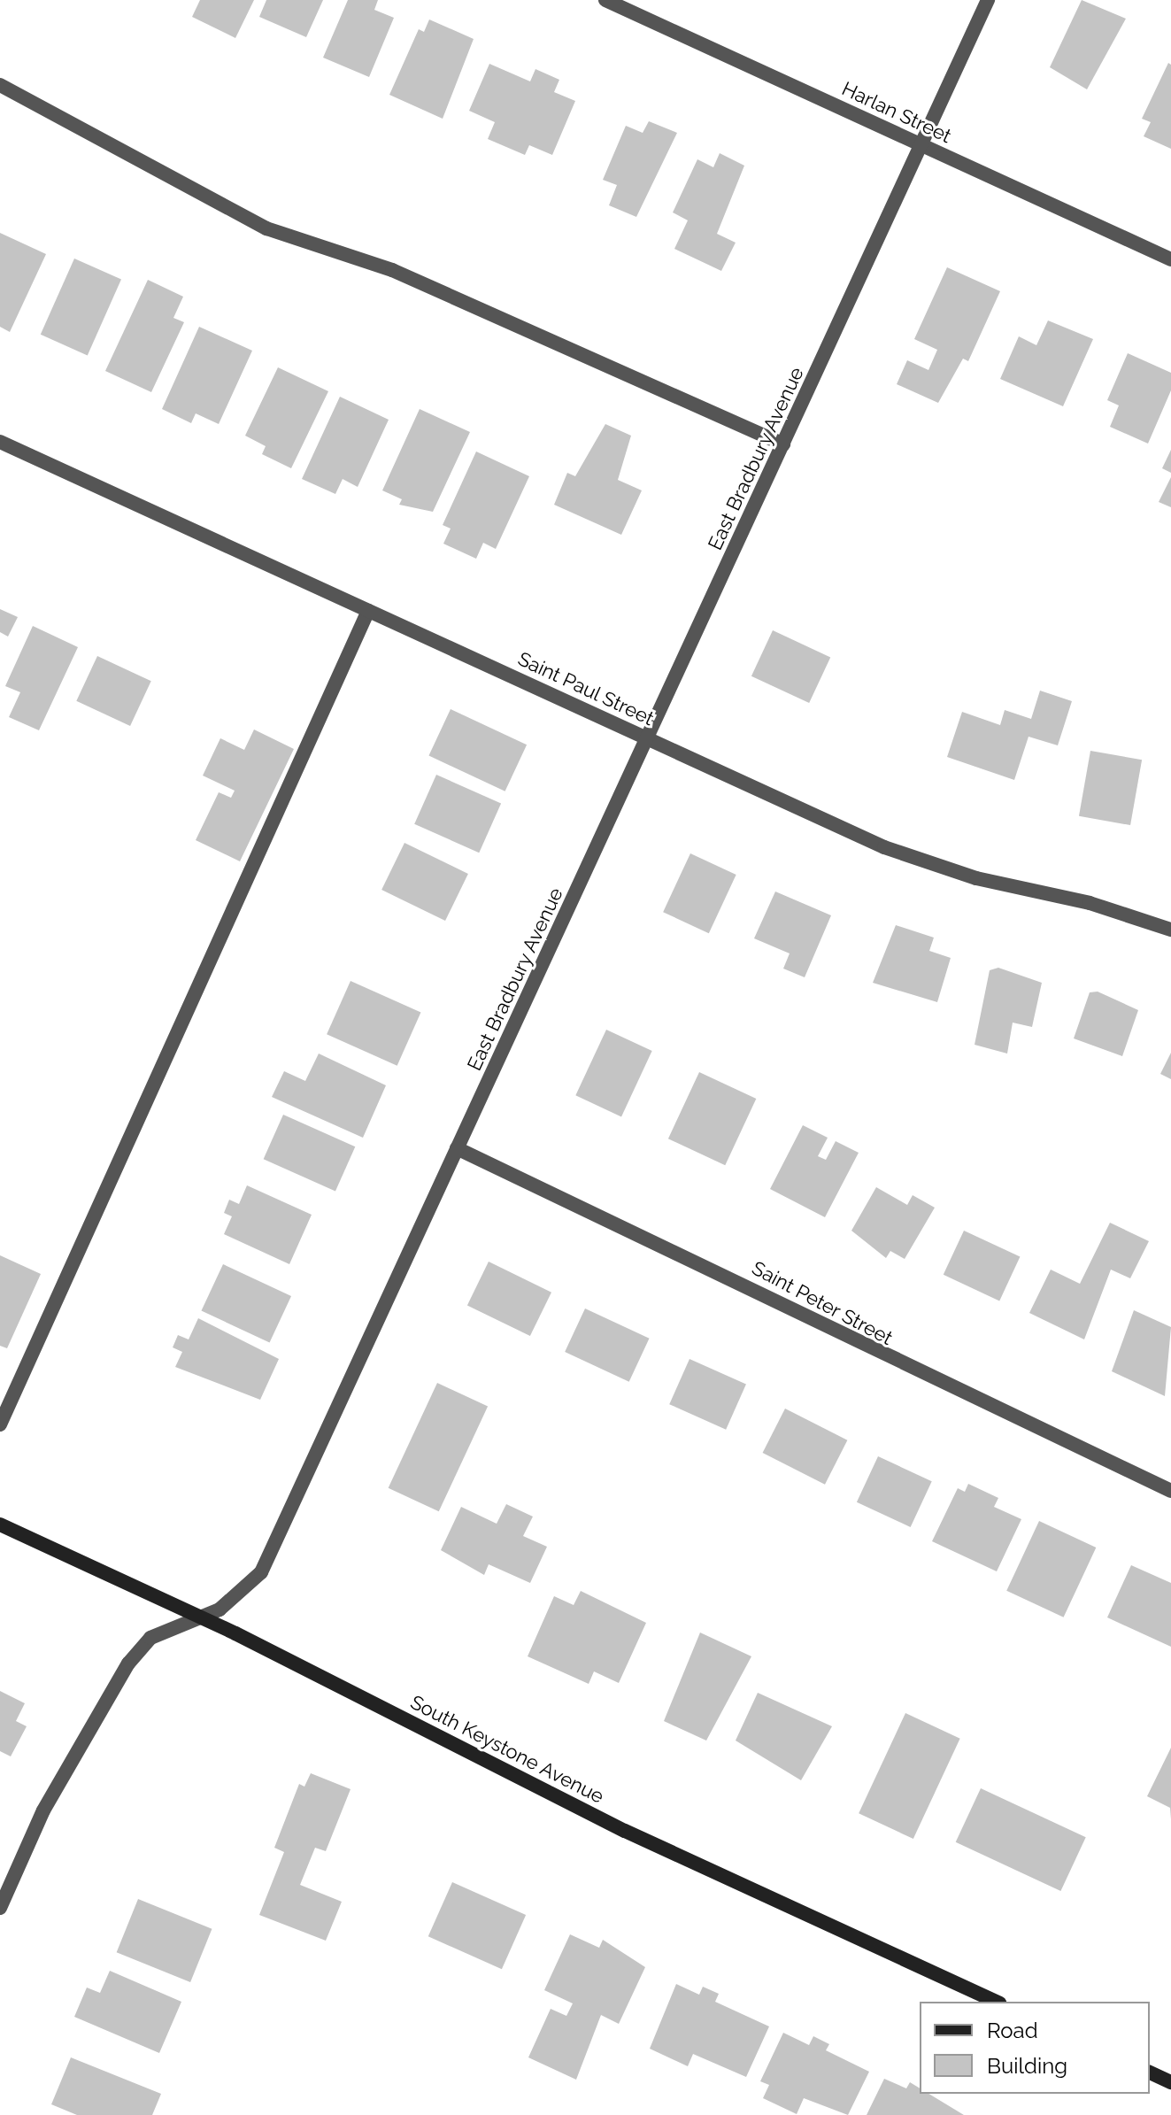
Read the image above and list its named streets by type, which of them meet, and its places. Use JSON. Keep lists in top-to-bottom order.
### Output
{
  "streets": {
    "main road": ["South Keystone Avenue"],
    "street": [
      "Harlan Street",
      "East Bradbury Avenue",
      "Saint Paul Street",
      "Saint Peter Street"
    ]
  },
  "crossings": [
    ["Harlan Street", "East Bradbury Avenue"],
    ["East Bradbury Avenue", "Saint Paul Street"],
    ["East Bradbury Avenue", "Saint Peter Street"],
    ["East Bradbury Avenue", "South Keystone Avenue"]
  ],
  "legend": ["Road", "Building"]
}
